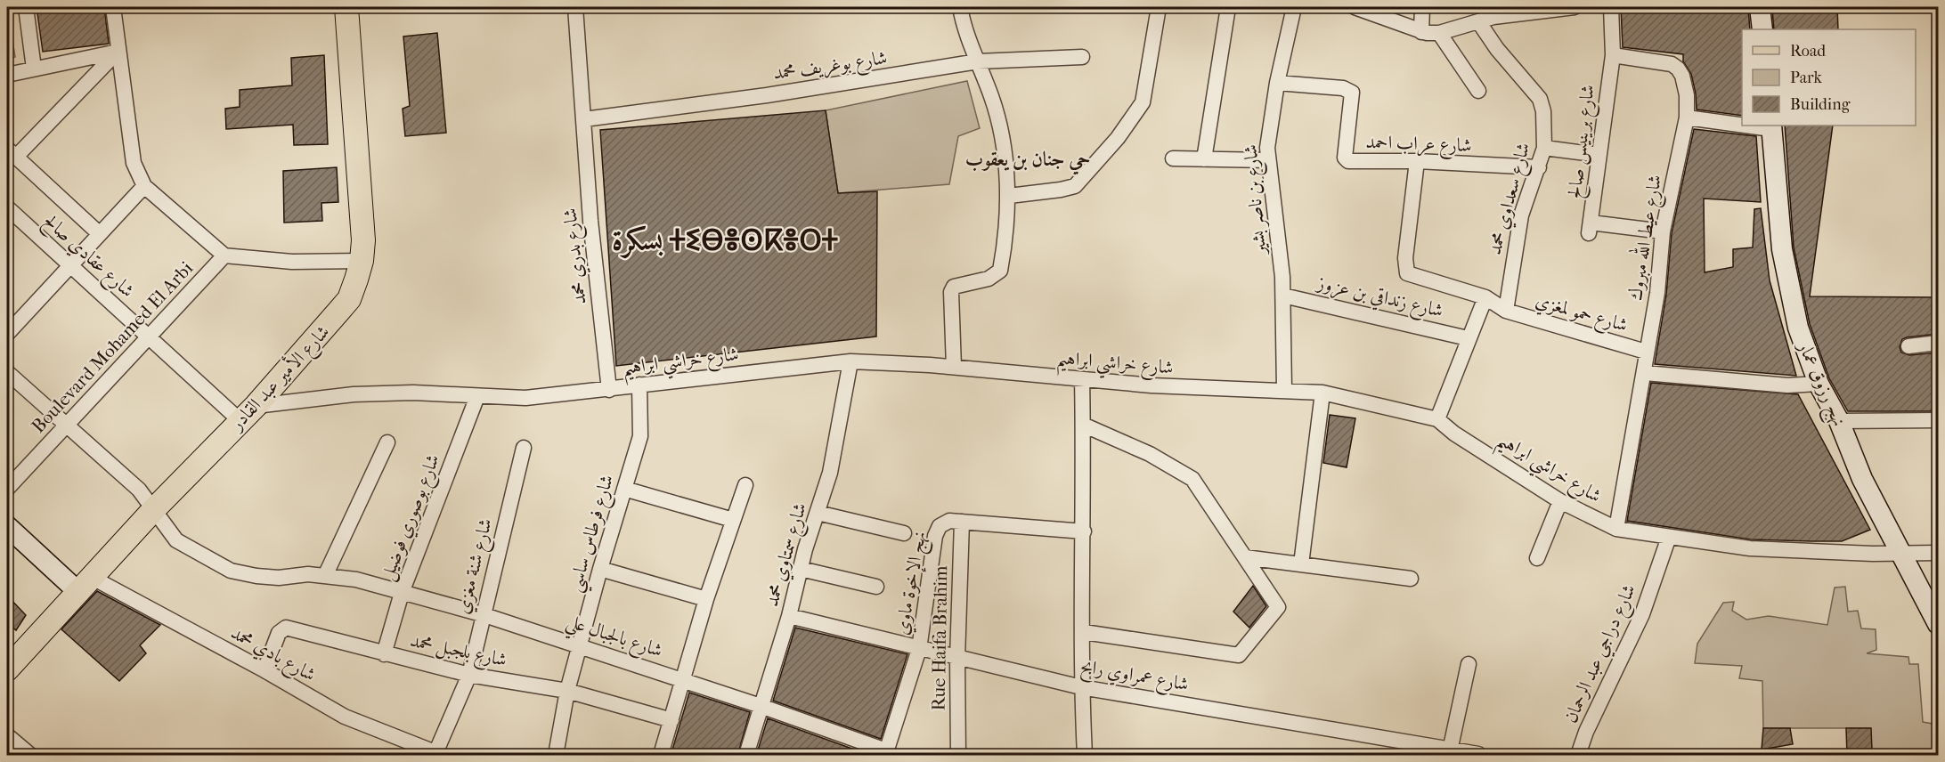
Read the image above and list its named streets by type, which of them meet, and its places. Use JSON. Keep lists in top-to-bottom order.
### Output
{
  "streets": {
    "main road": ["شارع الأمير عبد القادر", "نهج رزوق عمار"],
    "street": [
      "شارع بوغريف محمد",
      "شارع برينيس صالح",
      "شارع عراب احمد",
      "شارع سعداوي محمد",
      "شارع بن ناصر بشير",
      "شارع عيط الله مبروك",
      "شارع عقادي صالح",
      "شارع بدري محمد",
      "شارع زنداقي بن عزوز",
      "شارع حمو لمغزي",
      "Boulevard Mohamed El Arbi",
      "شارع خراشي ابراهيم",
      "شارع بوصوري فوضيل",
      "شارع فرطاس ساسي",
      "شارع سمتاوي محمد",
      "شارع شنة مغزي",
      "نهج الإخوة ماوي",
      "شارع بالجبال علي",
      "Rue Haifa Brahim",
      "شارع بلجبل محمد",
      "شارع بادي محمد",
      "شارع دراجي عبد الرحمان",
      "شارع عمراوي رابح"
    ]
  },
  "crossings": [
    ["شارع بوغريف محمد", "شارع بدري محمد"],
    ["شارع برينيس صالح", "شارع عيط الله مبروك"],
    ["شارع عراب احمد", "شارع سعداوي محمد"],
    ["شارع عراب احمد", "شارع بن ناصر بشير"],
    ["شارع عراب احمد", "شارع حمو لمغزي"],
    ["شارع سعداوي محمد", "شارع حمو لمغزي"],
    ["شارع بن ناصر بشير", "شارع زنداقي بن عزوز"],
    ["شارع بن ناصر بشير", "شارع خراشي ابراهيم"],
    ["شارع عيط الله مبروك", "شارع حمو لمغزي"],
    ["شارع عيط الله مبروك", "شارع خراشي ابراهيم"],
    ["شارع عقادي صالح", "Boulevard Mohamed El Arbi"],
    ["شارع عقادي صالح", "شارع خراشي ابراهيم"],
    ["شارع عقادي صالح", "شارع الأمير عبد القادر"],
    ["شارع بدري محمد", "شارع خراشي ابراهيم"],
    ["Boulevard Mohamed El Arbi", "شارع بالجبال علي"],
    ["شارع خراشي ابراهيم", "شارع الأمير عبد القادر"],
    ["شارع خراشي ابراهيم", "نهج رزوق عمار"],
    ["شارع خراشي ابراهيم", "شارع بوصوري فوضيل"],
    ["شارع خراشي ابراهيم", "شارع فرطاس ساسي"],
    ["شارع خراشي ابراهيم", "شارع سمتاوي محمد"],
    ["شارع خراشي ابراهيم", "شارع دراجي عبد الرحمان"],
    ["شارع الأمير عبد القادر", "شارع بالجبال علي"],
    ["شارع الأمير عبد القادر", "شارع بادي محمد"],
    ["شارع بوصوري فوضيل", "شارع بالجبال علي"],
    ["شارع بوصوري فوضيل", "شارع بلجبل محمد"],
    ["شارع فرطاس ساسي", "شارع بالجبال علي"],
    ["شارع فرطاس ساسي", "شارع بلجبل محمد"],
    ["شارع سمتاوي محمد", "شارع بالجبال علي"],
    ["شارع سمتاوي محمد", "شارع عمراوي رابح"],
    ["شارع شنة مغزي", "شارع بالجبال علي"],
    ["شارع شنة مغزي", "شارع بلجبل محمد"],
    ["شارع شنة مغزي", "شارع بادي محمد"],
    ["نهج الإخوة ماوي", "شارع بالجبال علي"],
    ["نهج الإخوة ماوي", "Rue Haifa Brahim"],
    ["نهج الإخوة ماوي", "شارع عمراوي رابح"],
    ["Rue Haifa Brahim", "شارع عمراوي رابح"],
    ["شارع بلجبل محمد", "شارع بادي محمد"]
  ],
  "districts": ["حي جنان بن يعقوب", "بسكرة ⵜⵉⴱⴻⵙⴽⴻⵔⵜ"],
  "legend": ["Road", "Park", "Building"]
}
